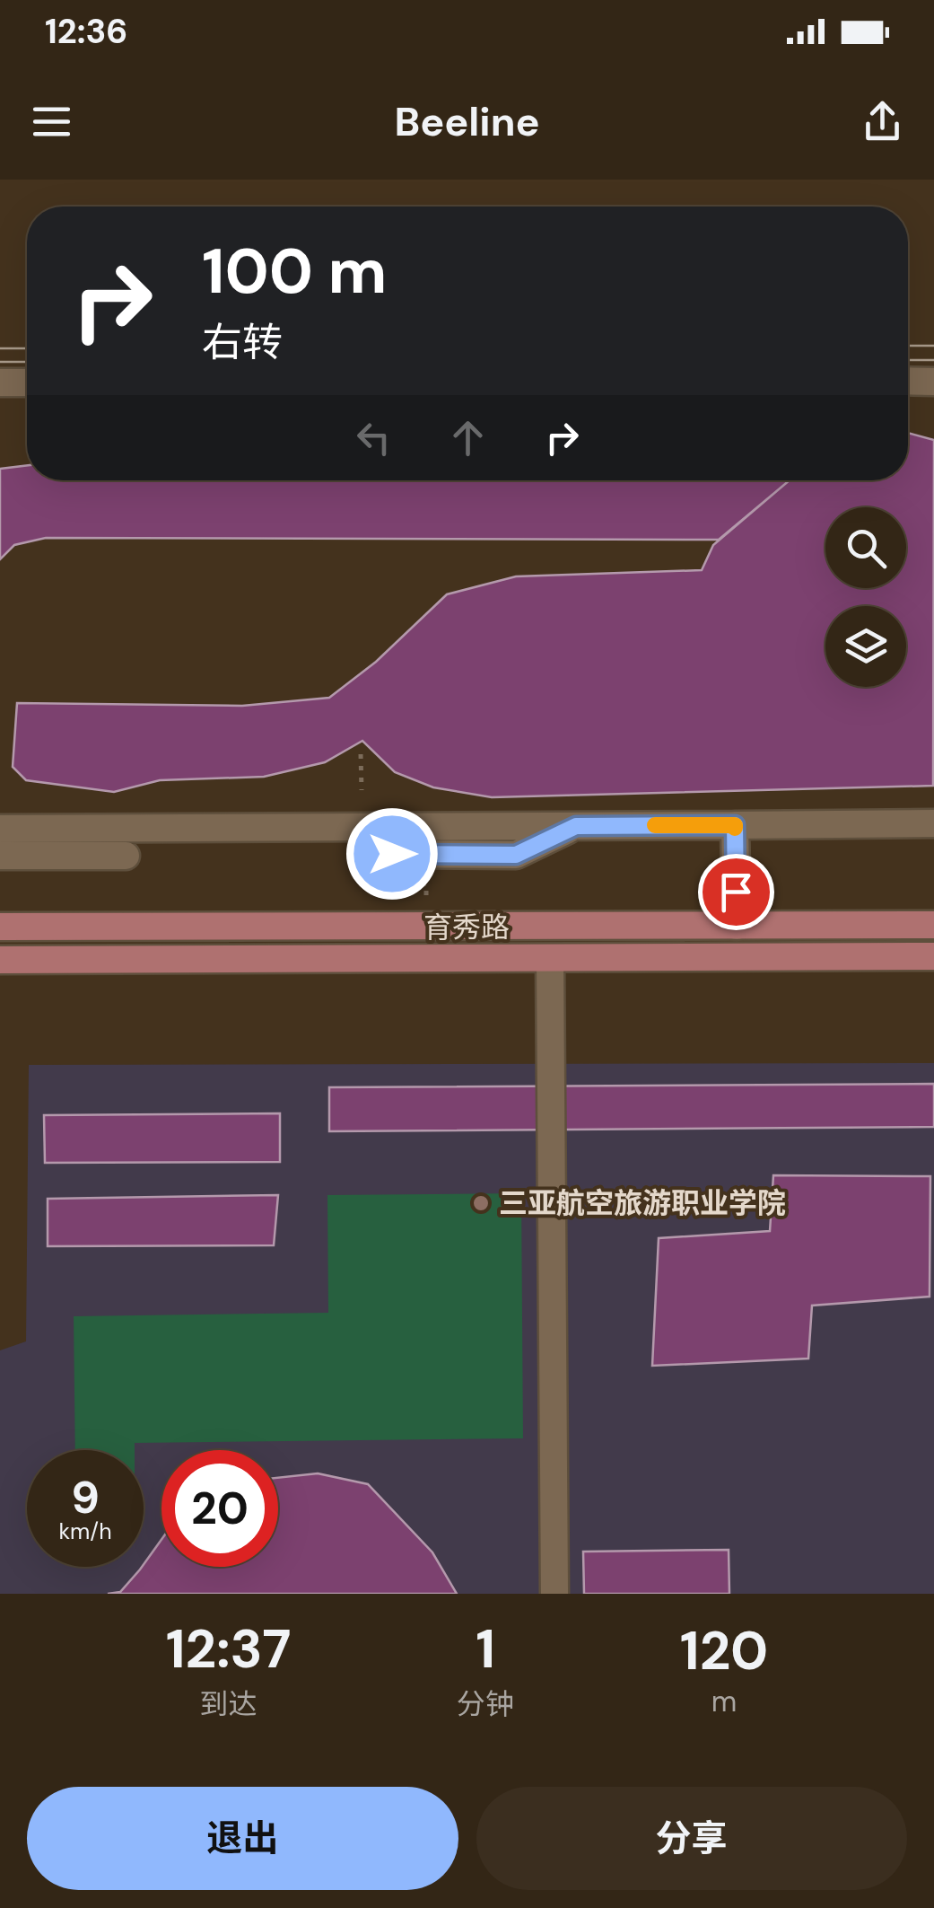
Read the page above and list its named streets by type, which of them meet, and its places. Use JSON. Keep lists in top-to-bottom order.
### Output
{
  "streets": {
    "main road": ["育秀路"]
  },
  "places": ["三亚航空旅游职业学院"],
  "page": {
    "status": "12:36",
    "header": "Beeline",
    "turn": ["100 m", "右转"],
    "speed": "9 km/h",
    "limit": "20",
    "eta": [
      "12:37",
      "到达",
      "1",
      "分钟",
      "120",
      "m"
    ],
    "buttons": ["退出", "分享"]
  }
}
